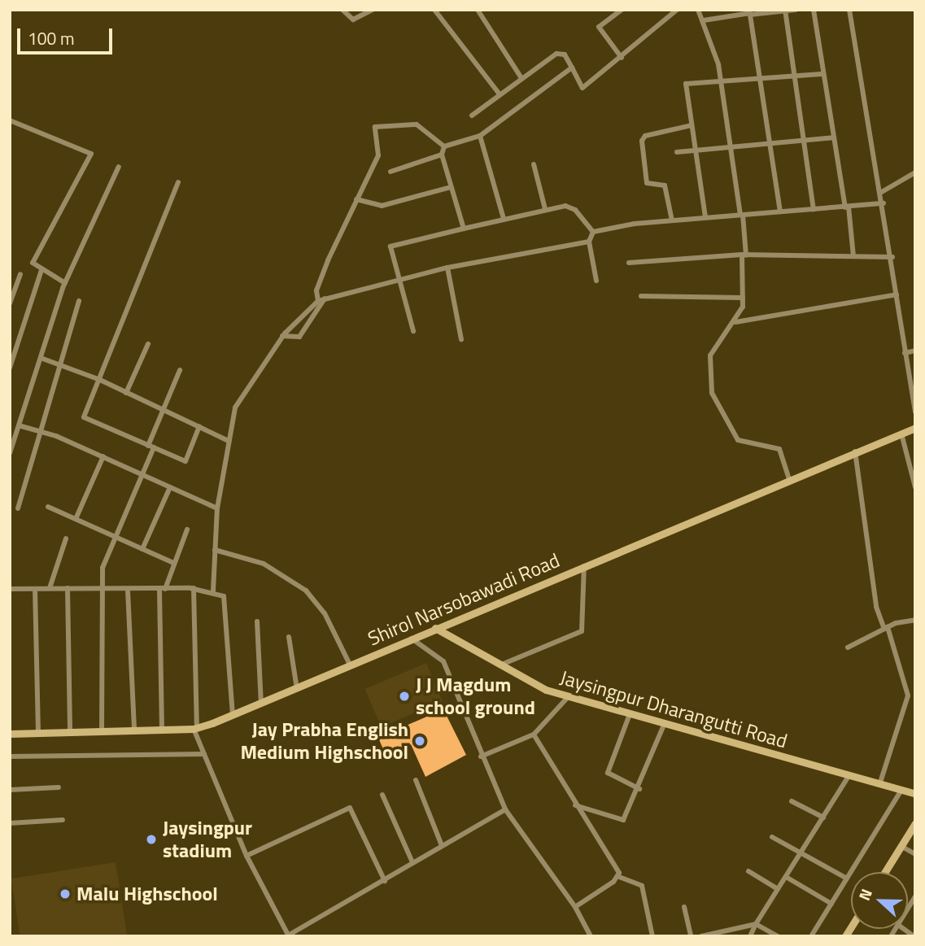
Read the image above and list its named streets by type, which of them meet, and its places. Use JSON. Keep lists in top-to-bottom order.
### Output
{
  "streets": {
    "main road": ["Shirol Narsobawadi Road", "Jaysingpur Dharangutti Road"]
  },
  "crossings": [
    ["Shirol Narsobawadi Road", "Jaysingpur Dharangutti Road"]
  ],
  "places": [
    "J J Magdum school ground",
    "Jay Prabha English Medium Highschool",
    "Jaysingpur stadium",
    "Malu Highschool"
  ],
  "scale_bar": "100 m",
  "north": "left"
}
